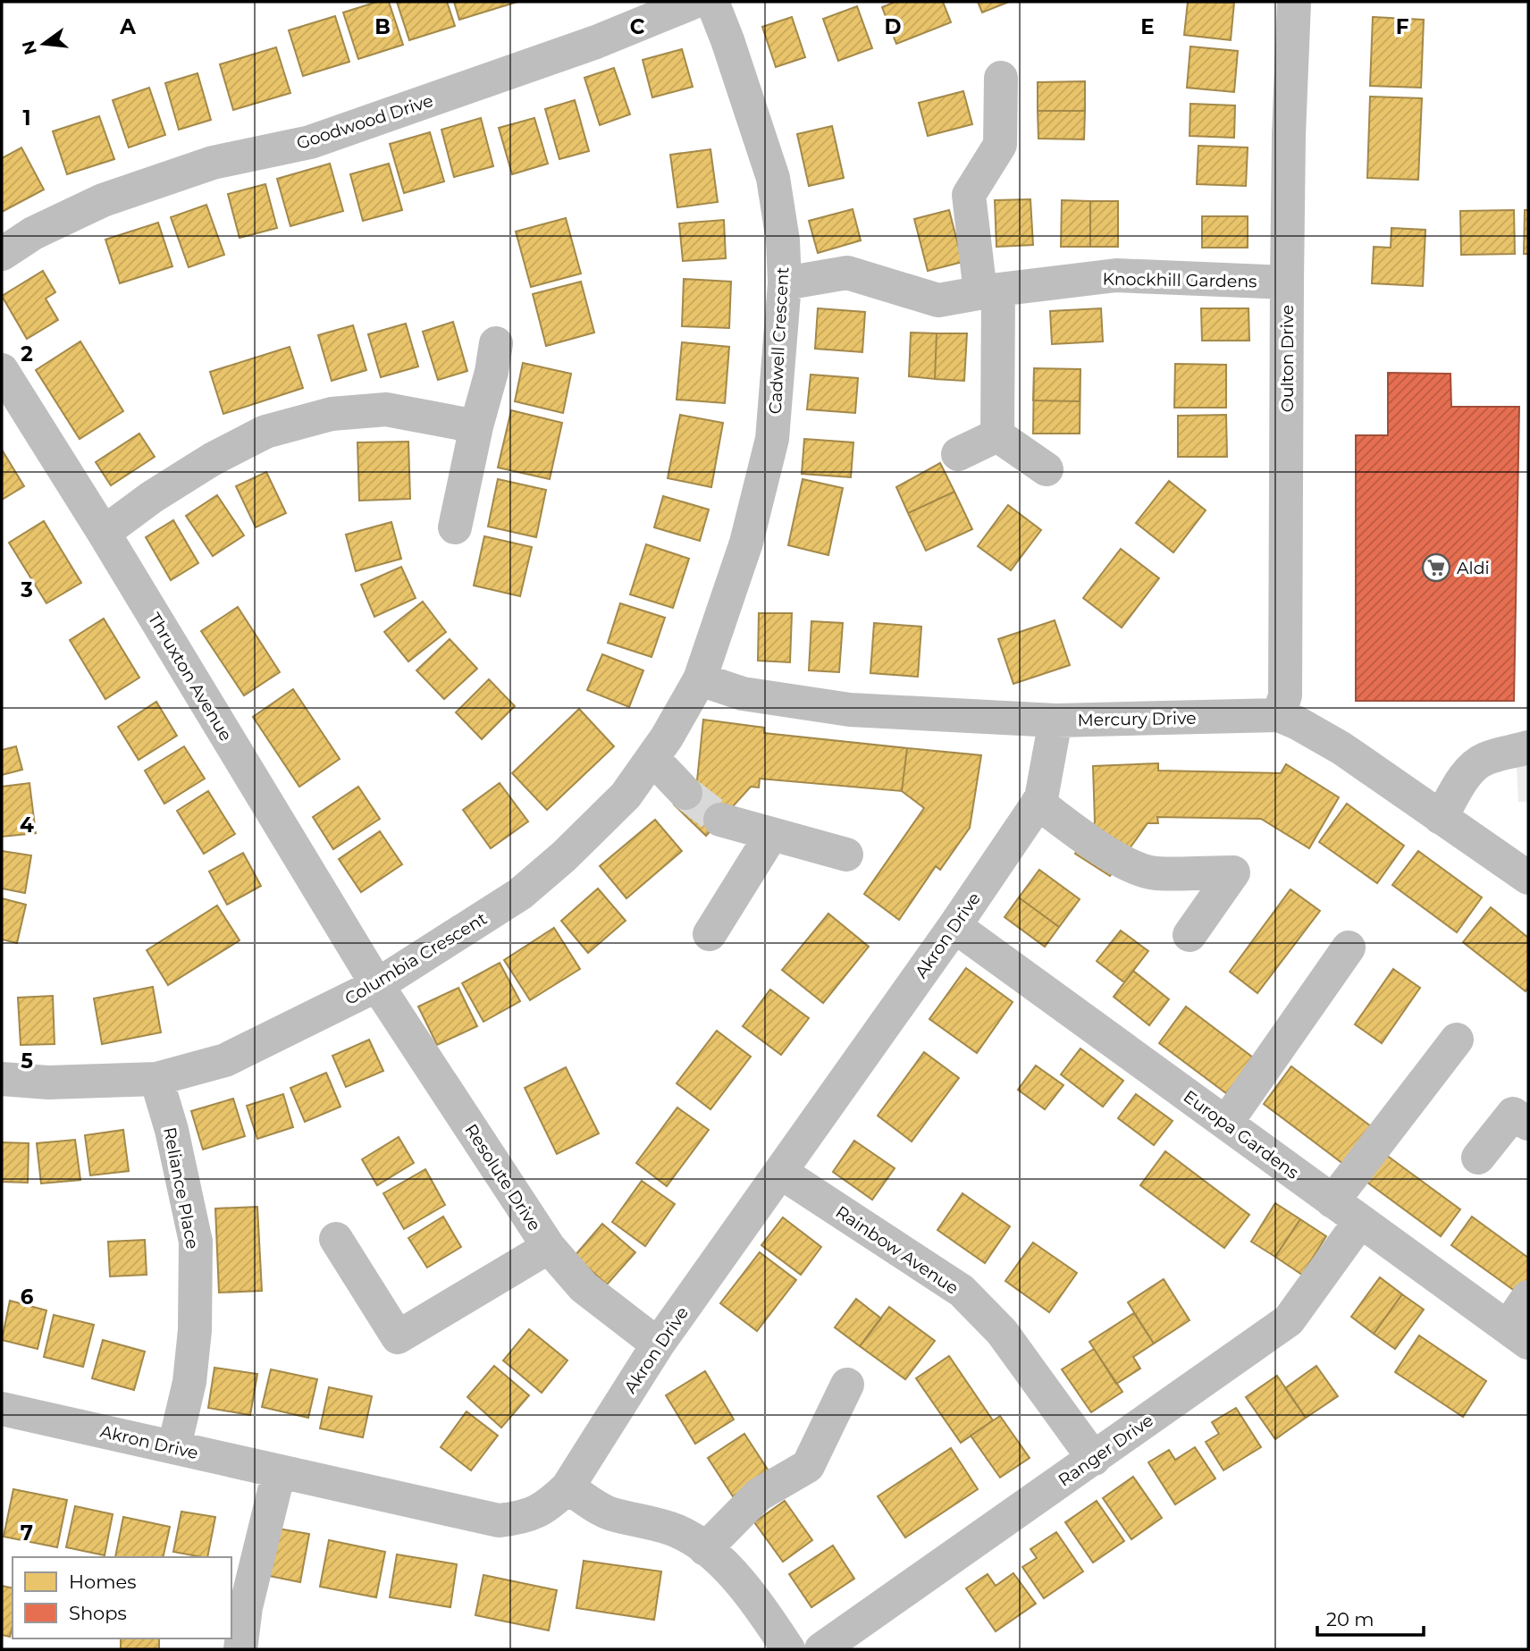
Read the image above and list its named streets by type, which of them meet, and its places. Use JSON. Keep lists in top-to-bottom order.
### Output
{
  "streets": {
    "street": [
      "Goodwood Drive",
      "Knockhill Gardens",
      "Cadwell Crescent",
      "Oulton Drive",
      "Thruxton Avenue",
      "Mercury Drive",
      "Akron Drive",
      "Columbia Crescent",
      "Europa Gardens",
      "Resolute Drive",
      "Reliance Place",
      "Rainbow Avenue",
      "Ranger Drive"
    ]
  },
  "crossings": [
    ["Knockhill Gardens", "Cadwell Crescent"],
    ["Knockhill Gardens", "Oulton Drive"],
    ["Cadwell Crescent", "Mercury Drive"],
    ["Cadwell Crescent", "Columbia Crescent"],
    ["Oulton Drive", "Mercury Drive"],
    ["Thruxton Avenue", "Columbia Crescent"],
    ["Thruxton Avenue", "Resolute Drive"],
    ["Mercury Drive", "Akron Drive"],
    ["Mercury Drive", "Columbia Crescent"],
    ["Akron Drive", "Europa Gardens"],
    ["Akron Drive", "Resolute Drive"],
    ["Akron Drive", "Reliance Place"],
    ["Akron Drive", "Rainbow Avenue"],
    ["Columbia Crescent", "Resolute Drive"],
    ["Columbia Crescent", "Reliance Place"],
    ["Europa Gardens", "Ranger Drive"],
    ["Rainbow Avenue", "Ranger Drive"]
  ],
  "places": {
    "supermarket": ["Aldi"]
  },
  "legend": ["Homes", "Shops"],
  "scale_bar": "20 m",
  "north": "left",
  "grid": {
    "columns": [
      "A",
      "B",
      "C",
      "D",
      "E",
      "F"
    ],
    "rows": [
      "1",
      "2",
      "3",
      "4",
      "5",
      "6",
      "7"
    ]
  }
}
